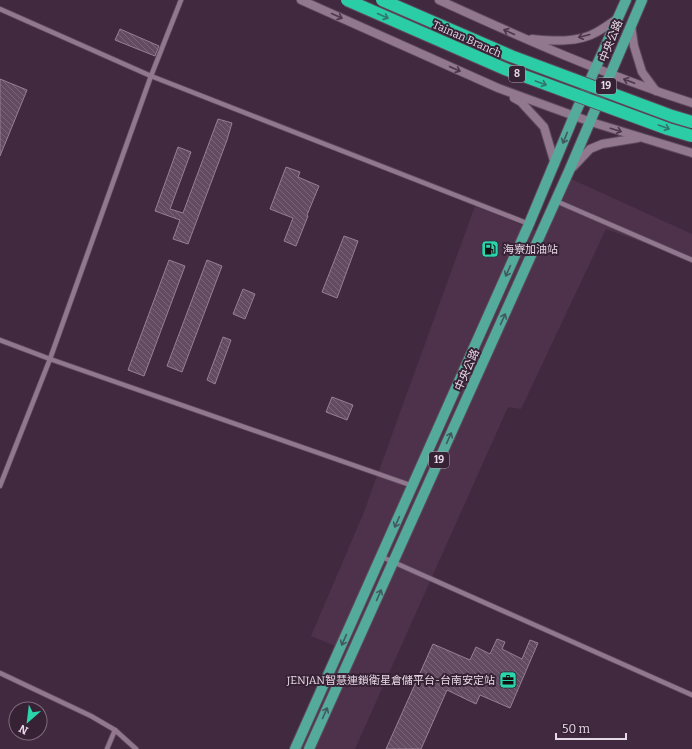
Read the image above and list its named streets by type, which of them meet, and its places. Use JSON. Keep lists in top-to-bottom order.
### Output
{
  "streets": {
    "highway": ["Tainan Branch", "8"],
    "main road": ["中央公路", "19"]
  },
  "places": {
    "fuel station": ["海寮加油站"],
    "office": ["JENJAN智慧連鎖衛星倉儲平台-台南安定站"]
  },
  "scale_bar": "50 m",
  "north": "bottom left"
}
